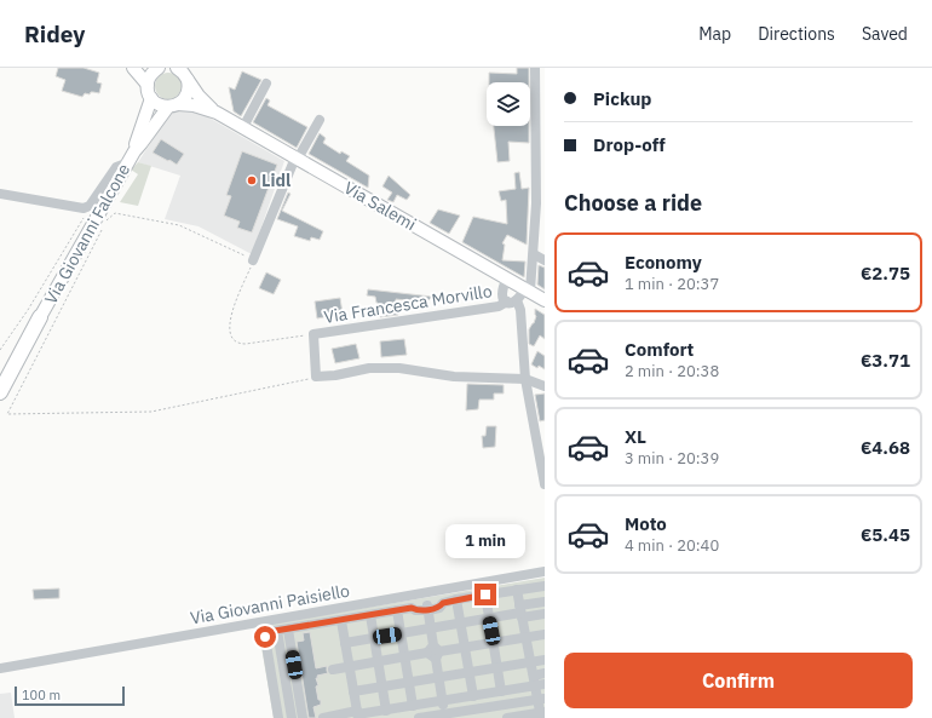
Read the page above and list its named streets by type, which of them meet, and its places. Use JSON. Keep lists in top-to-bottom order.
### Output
{
  "streets": {
    "main road": ["Via Salemi", "Via Giovanni Falcone"],
    "street": ["Via Francesca Morvillo", "Via Giovanni Paisiello"]
  },
  "places": ["Lidl"],
  "scale_bar": "100 m",
  "page": {
    "header": "Ridey",
    "nav": ["Map", "Directions", "Saved"],
    "banner": ["Pickup", "Drop-off"],
    "heading": "Choose a ride",
    "list": [
      {
        "name": "Economy",
        "note": "1 min · 20:37",
        "value": "€2.75"
      },
      {
        "name": "Comfort",
        "note": "2 min · 20:38",
        "value": "€3.71"
      },
      {
        "name": "XL",
        "note": "3 min · 20:39",
        "value": "€4.68"
      },
      {
        "name": "Moto",
        "note": "4 min · 20:40",
        "value": "€5.45"
      }
    ],
    "bubble": "1 min",
    "buttons": "Confirm",
    "scale": "100 m"
  }
}
